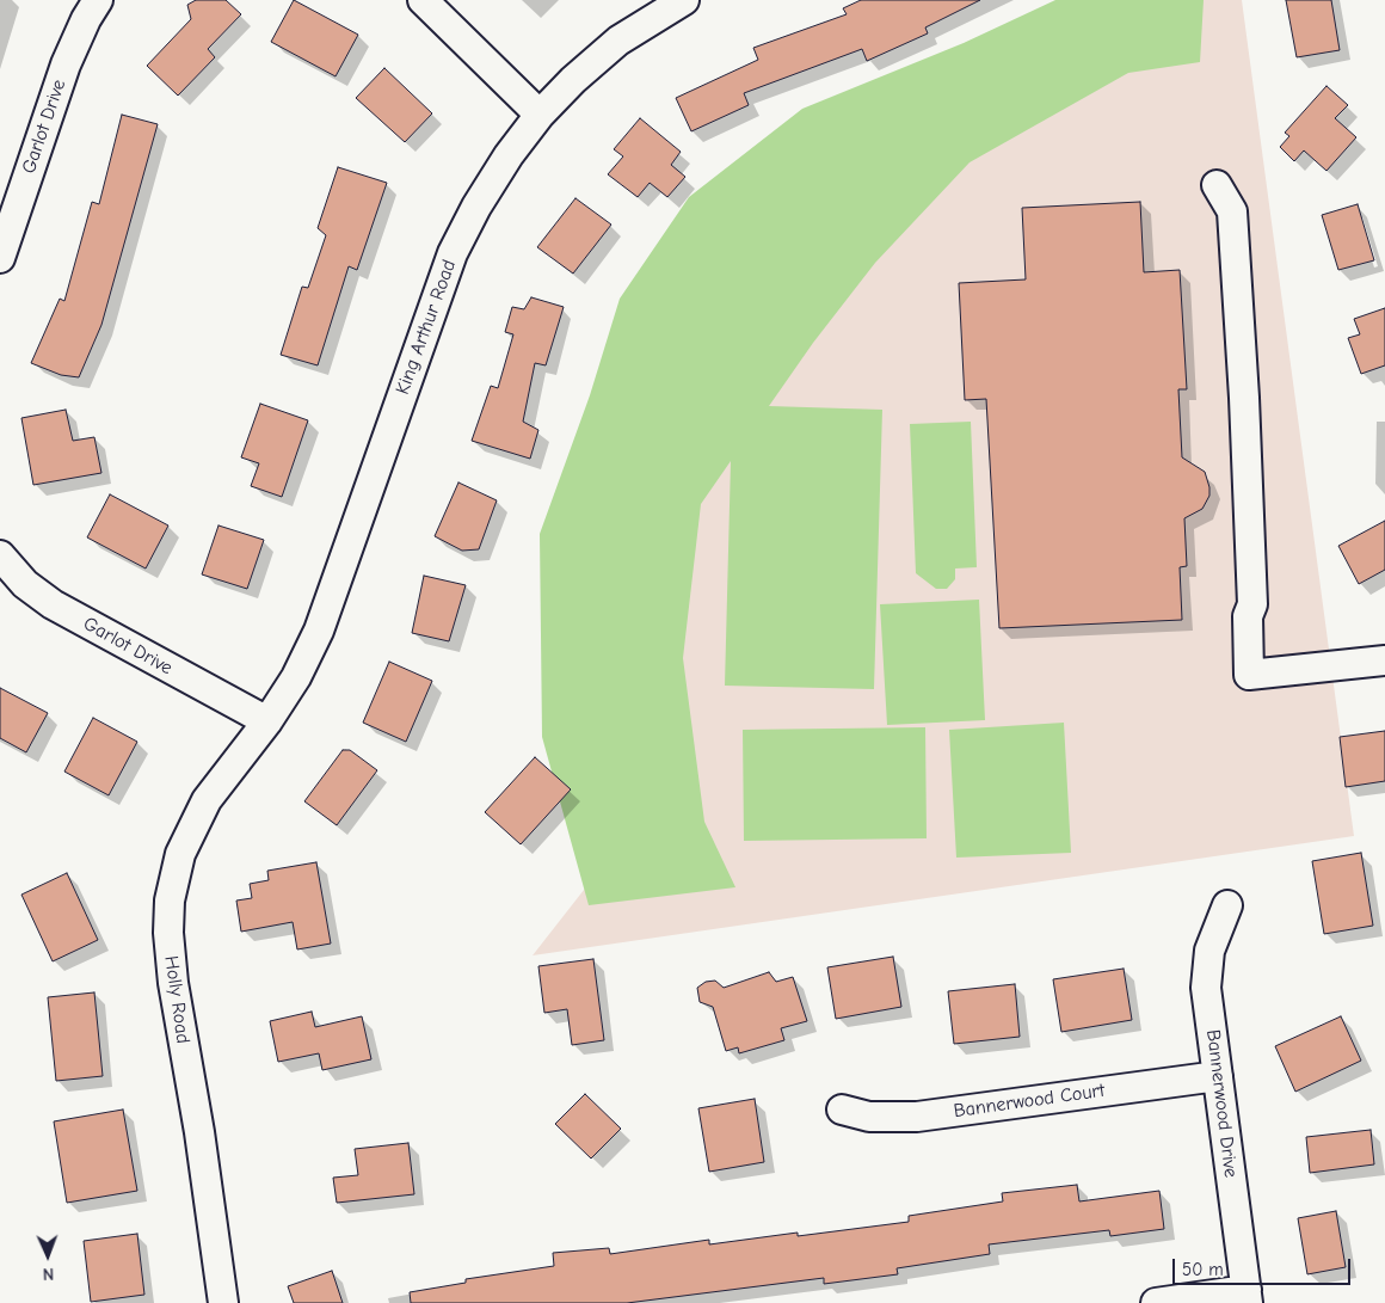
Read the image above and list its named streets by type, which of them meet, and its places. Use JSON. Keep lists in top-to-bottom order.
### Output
{
  "streets": {
    "street": [
      "Garlot Drive",
      "King Arthur Road",
      "Holly Road",
      "Bannerwood Court",
      "Bannerwood Drive"
    ]
  },
  "crossings": [
    ["Garlot Drive", "King Arthur Road"],
    ["Garlot Drive", "Holly Road"],
    ["King Arthur Road", "Holly Road"],
    ["Bannerwood Court", "Bannerwood Drive"]
  ],
  "scale_bar": "50 m",
  "north": "bottom"
}
